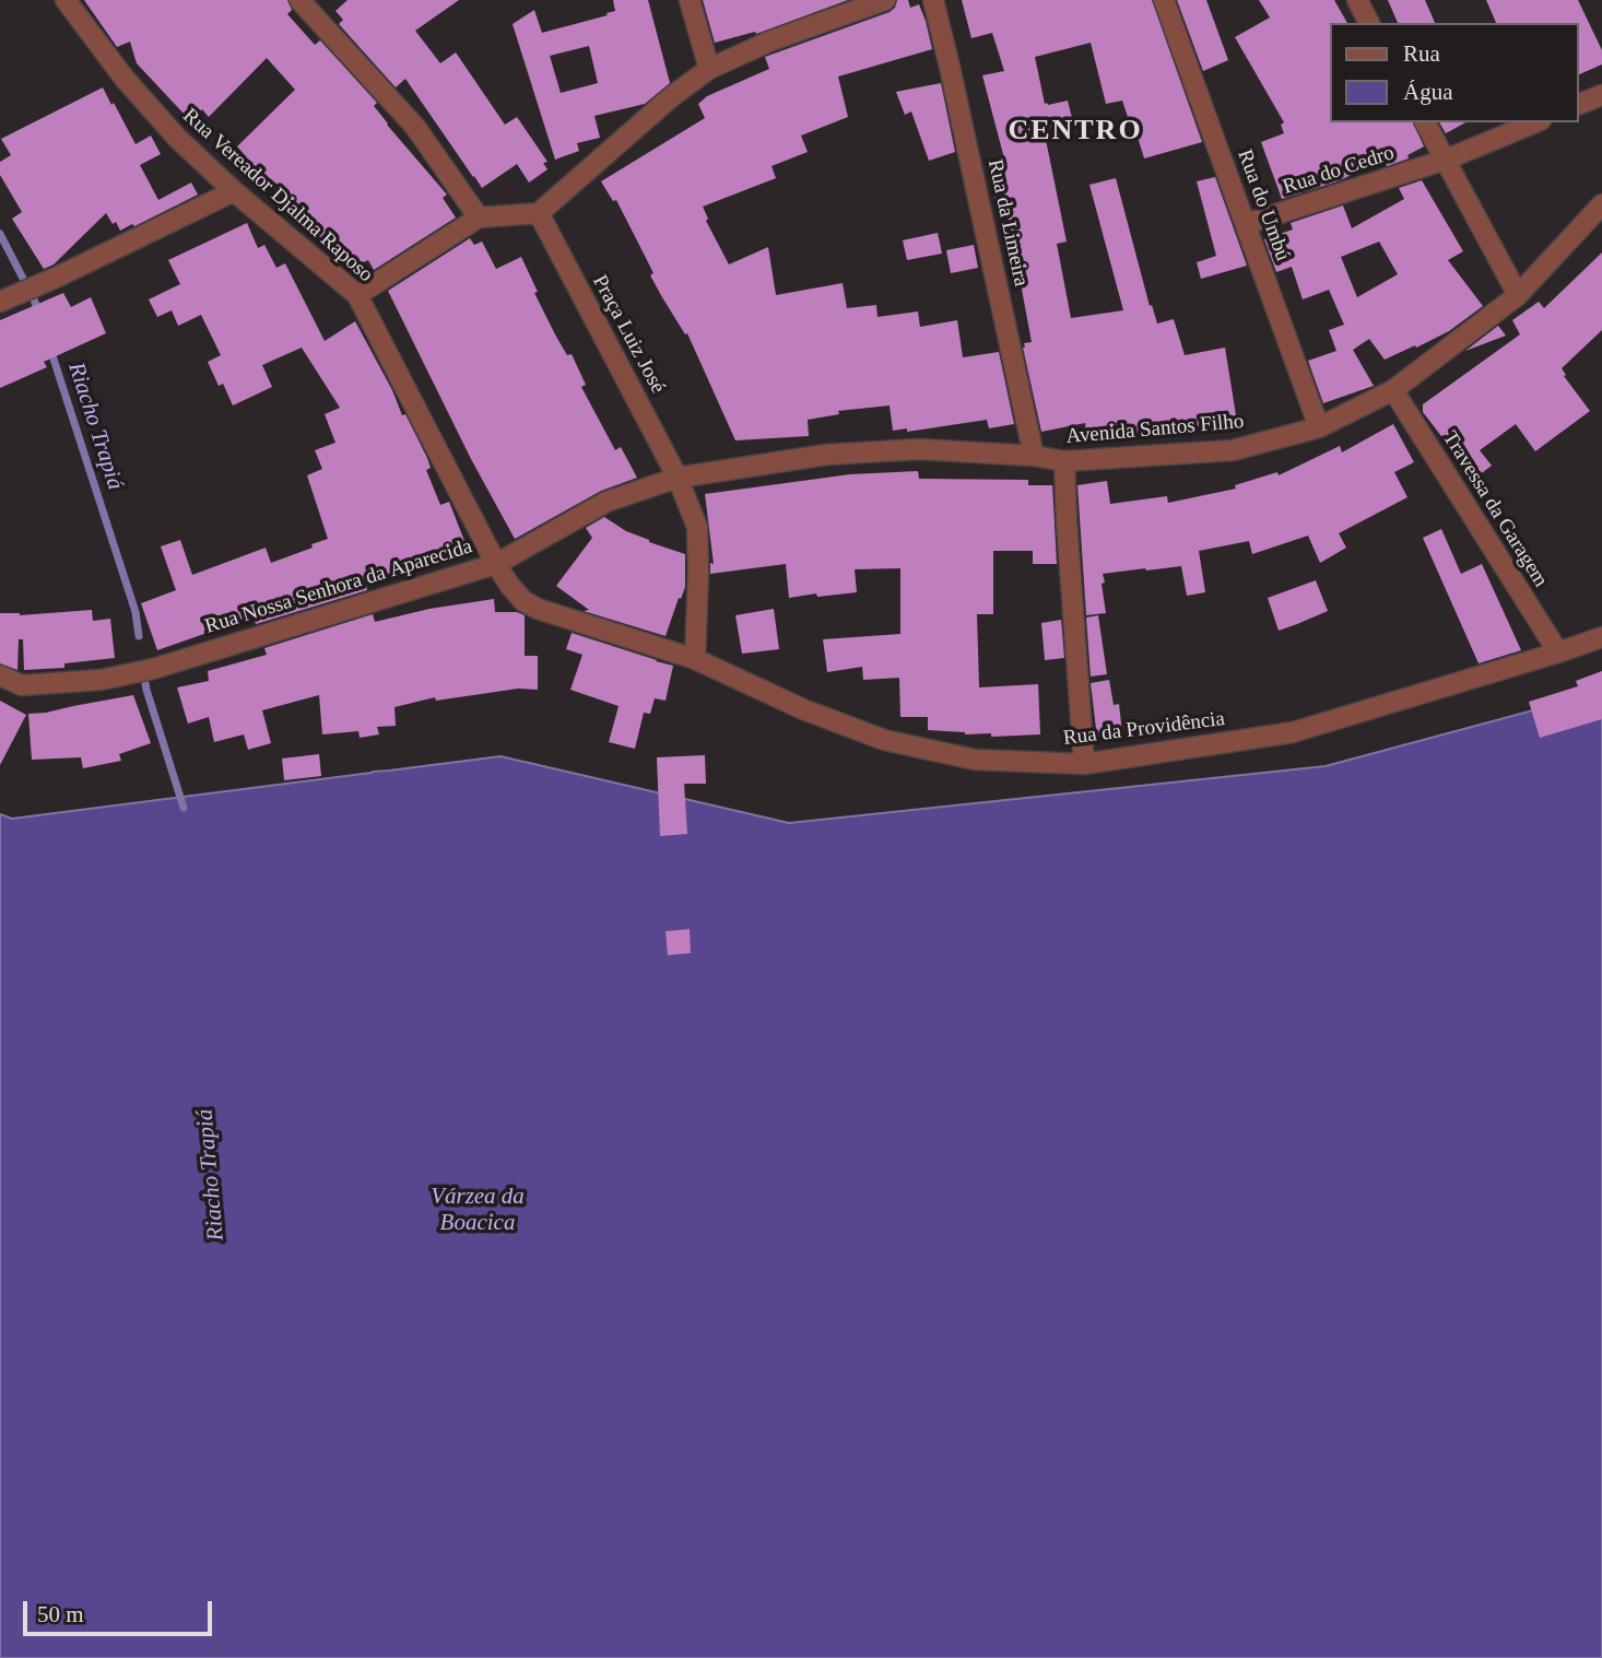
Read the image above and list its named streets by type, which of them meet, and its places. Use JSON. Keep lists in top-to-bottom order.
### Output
{
  "streets": {
    "street": [
      "Rua do Cedro",
      "Rua Vereador Djalma Raposo",
      "Rua do Umbú",
      "Rua da Limeira",
      "Praça Luiz José",
      "Avenida Santos Filho",
      "Travessa da Garagem",
      "Rua Nossa Senhora da Aparecida",
      "Rua da Providência"
    ]
  },
  "crossings": [
    ["Rua do Cedro", "Rua do Umbú"],
    ["Rua Vereador Djalma Raposo", "Rua Nossa Senhora da Aparecida"],
    ["Rua Vereador Djalma Raposo", "Rua da Providência"],
    ["Rua do Umbú", "Avenida Santos Filho"],
    ["Rua da Limeira", "Avenida Santos Filho"],
    ["Praça Luiz José", "Avenida Santos Filho"],
    ["Praça Luiz José", "Rua Nossa Senhora da Aparecida"],
    ["Praça Luiz José", "Rua da Providência"],
    ["Avenida Santos Filho", "Travessa da Garagem"],
    ["Avenida Santos Filho", "Rua Nossa Senhora da Aparecida"],
    ["Travessa da Garagem", "Rua da Providência"],
    ["Rua Nossa Senhora da Aparecida", "Rua da Providência"]
  ],
  "districts": ["CENTRO"],
  "water": ["Riacho Trapiá", "Várzea da Boacica"],
  "legend": ["Rua", "Água"],
  "scale_bar": "50 m"
}
